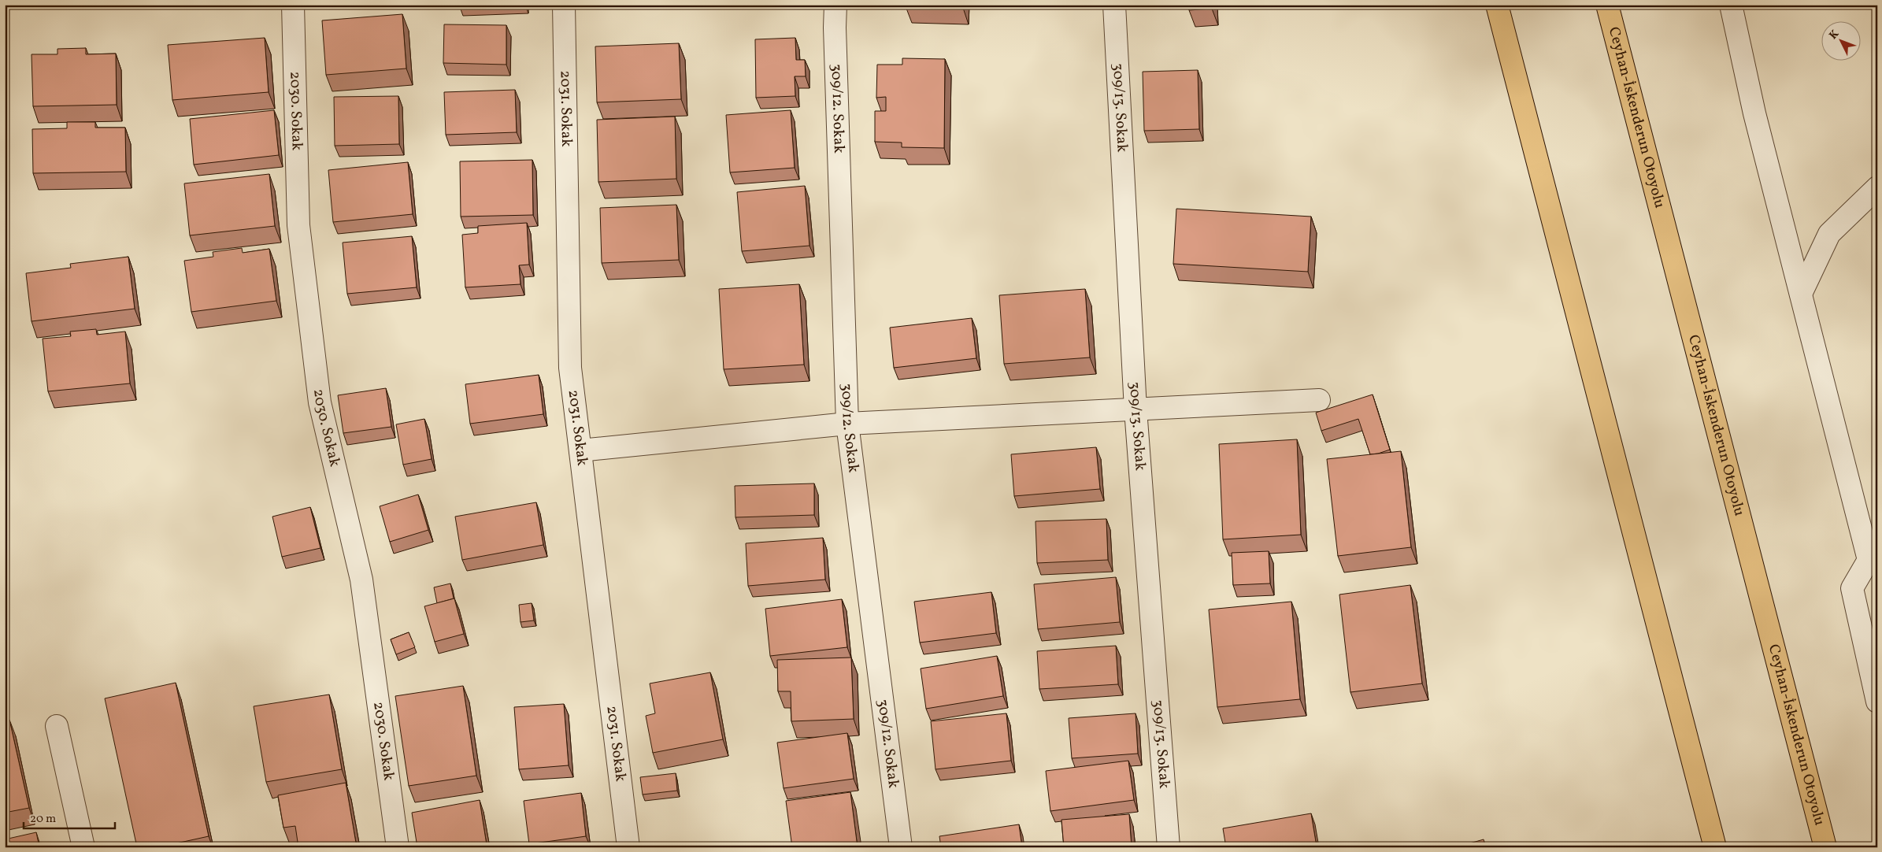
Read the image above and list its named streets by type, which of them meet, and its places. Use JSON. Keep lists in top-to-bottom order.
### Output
{
  "streets": {
    "highway": ["Ceyhan-İskenderun Otoyolu"],
    "street": [
      "309/13. Sokak",
      "2031. Sokak",
      "309/12. Sokak",
      "2030. Sokak"
    ]
  },
  "scale_bar": "20 m",
  "north": "top left"
}
